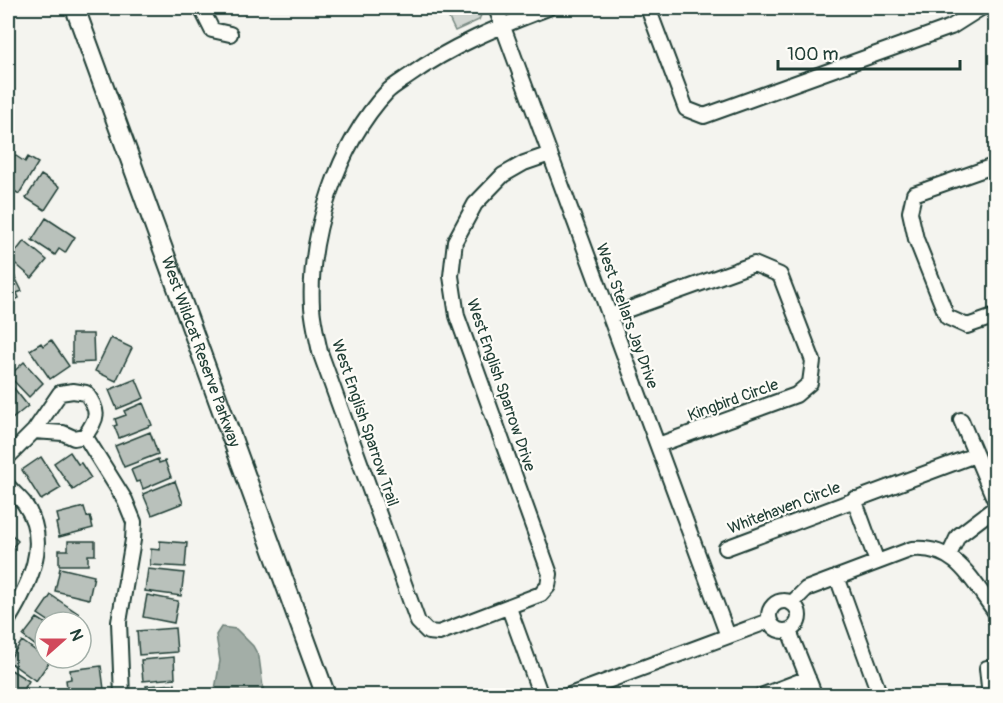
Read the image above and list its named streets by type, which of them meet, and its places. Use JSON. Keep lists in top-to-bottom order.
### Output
{
  "streets": {
    "main road": ["West Wildcat Reserve Parkway"],
    "street": [
      "West Stellars Jay Drive",
      "West English Sparrow Drive",
      "Kingbird Circle",
      "West English Sparrow Trail",
      "Whitehaven Circle"
    ]
  },
  "crossings": [
    ["West Stellars Jay Drive", "West English Sparrow Drive"],
    ["West Stellars Jay Drive", "Kingbird Circle"],
    ["West Stellars Jay Drive", "West English Sparrow Trail"],
    ["West English Sparrow Drive", "West English Sparrow Trail"]
  ],
  "scale_bar": "100 m",
  "north": "right"
}
